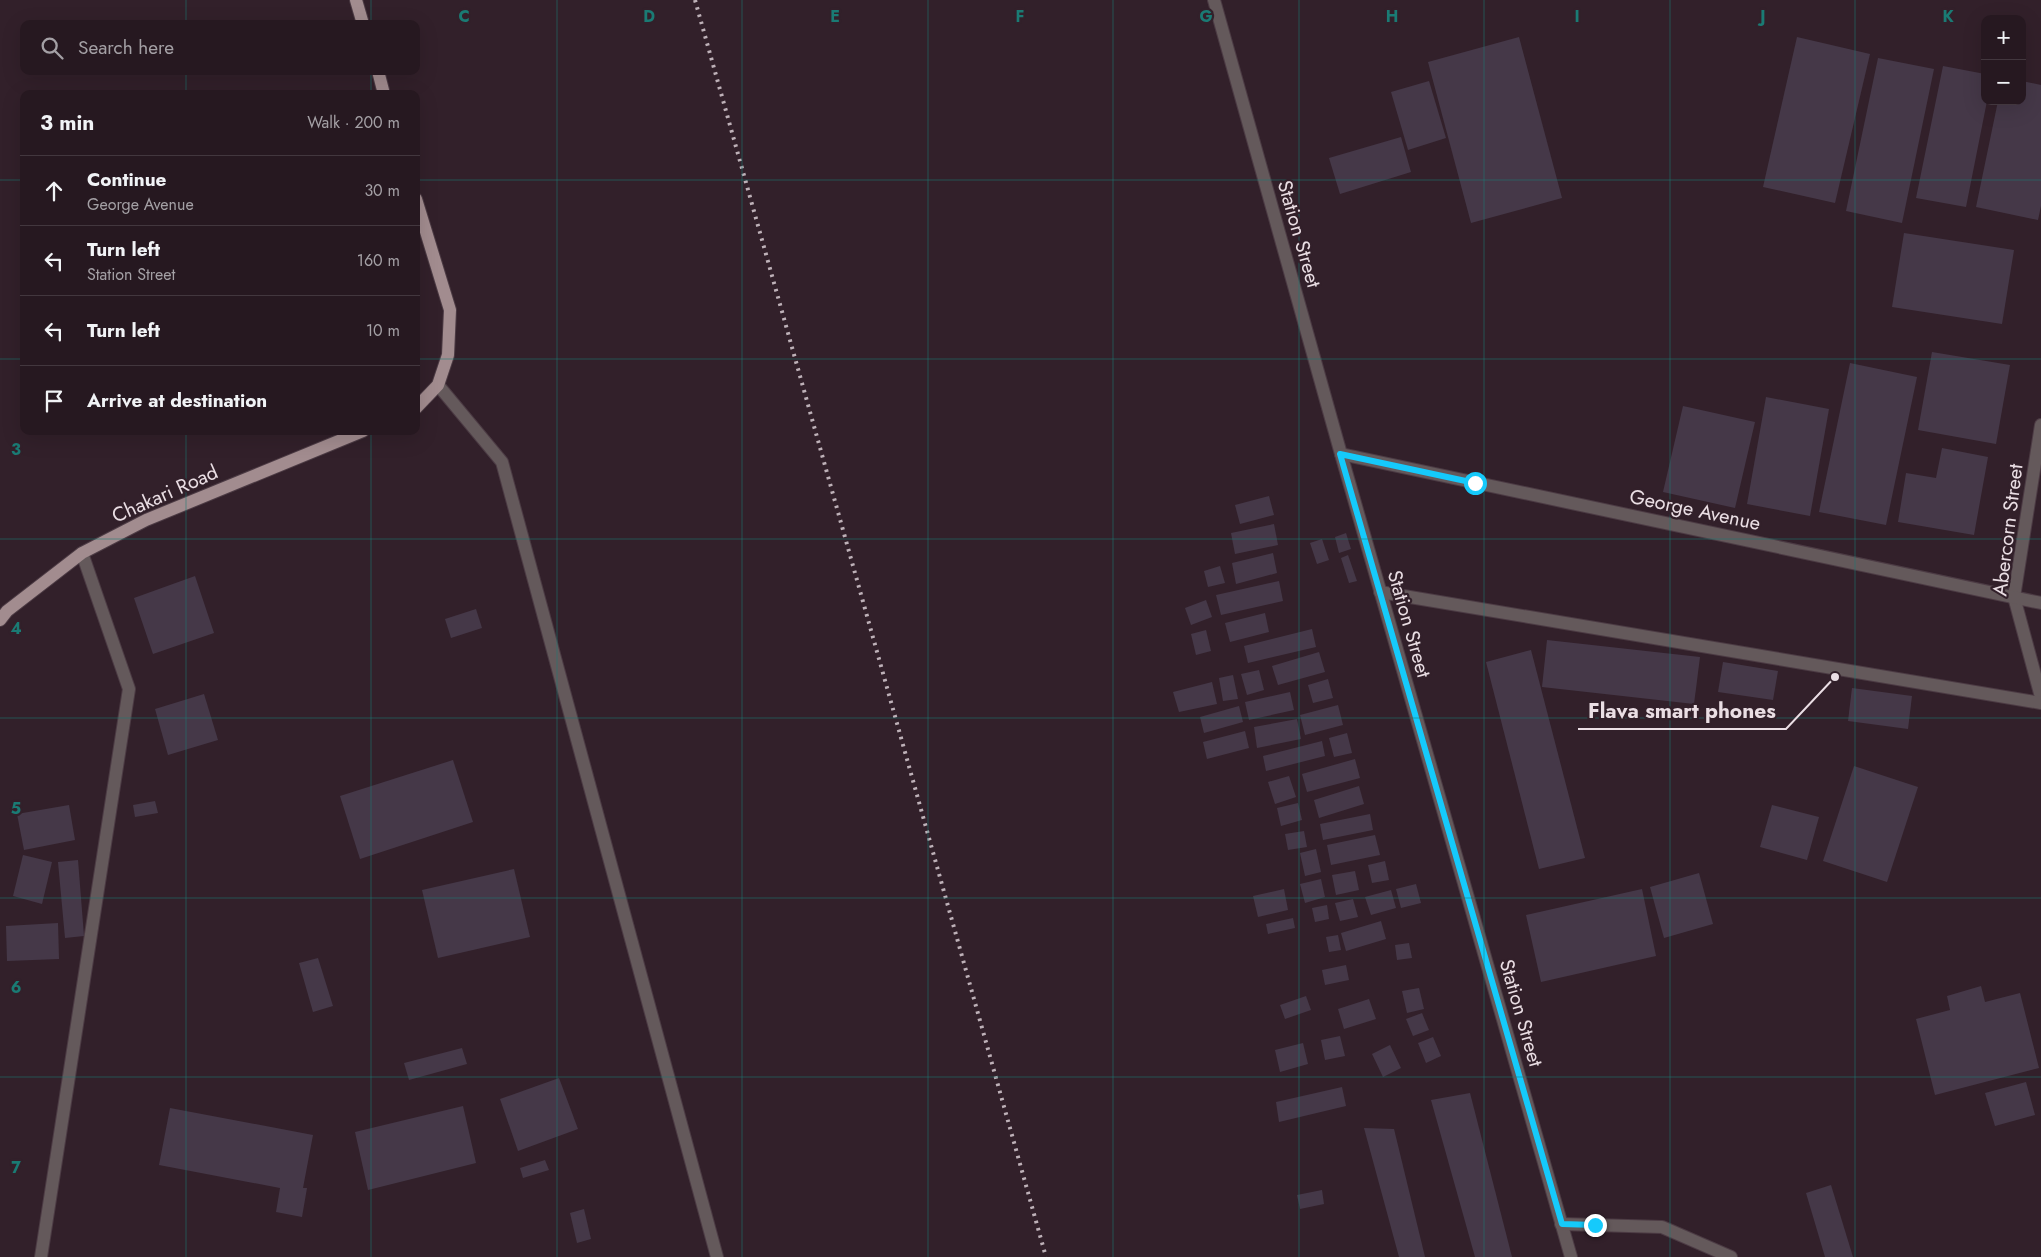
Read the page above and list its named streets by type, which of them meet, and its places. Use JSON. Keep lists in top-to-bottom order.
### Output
{
  "streets": {
    "main road": ["Chakari Road"],
    "street": ["Station Street", "George Avenue", "Abercorn Street"]
  },
  "crossings": [
    ["Station Street", "George Avenue"],
    ["George Avenue", "Abercorn Street"]
  ],
  "places": ["Flava smart phones"],
  "page": {
    "map_buttons": ["+", "−"],
    "search": "Search here",
    "heading": ["3 min", "Walk · 200 m"],
    "list": [
      ["Continue", "George Avenue", "30 m"],
      ["Turn left", "Station Street", "160 m"],
      ["Turn left", "10 m"],
      "Arrive at destination"
    ]
  },
  "grid": {
    "columns": [
      "C",
      "D",
      "E",
      "F",
      "G",
      "H",
      "I",
      "J",
      "K"
    ],
    "rows": [
      "3",
      "4",
      "5",
      "6",
      "7"
    ]
  }
}
